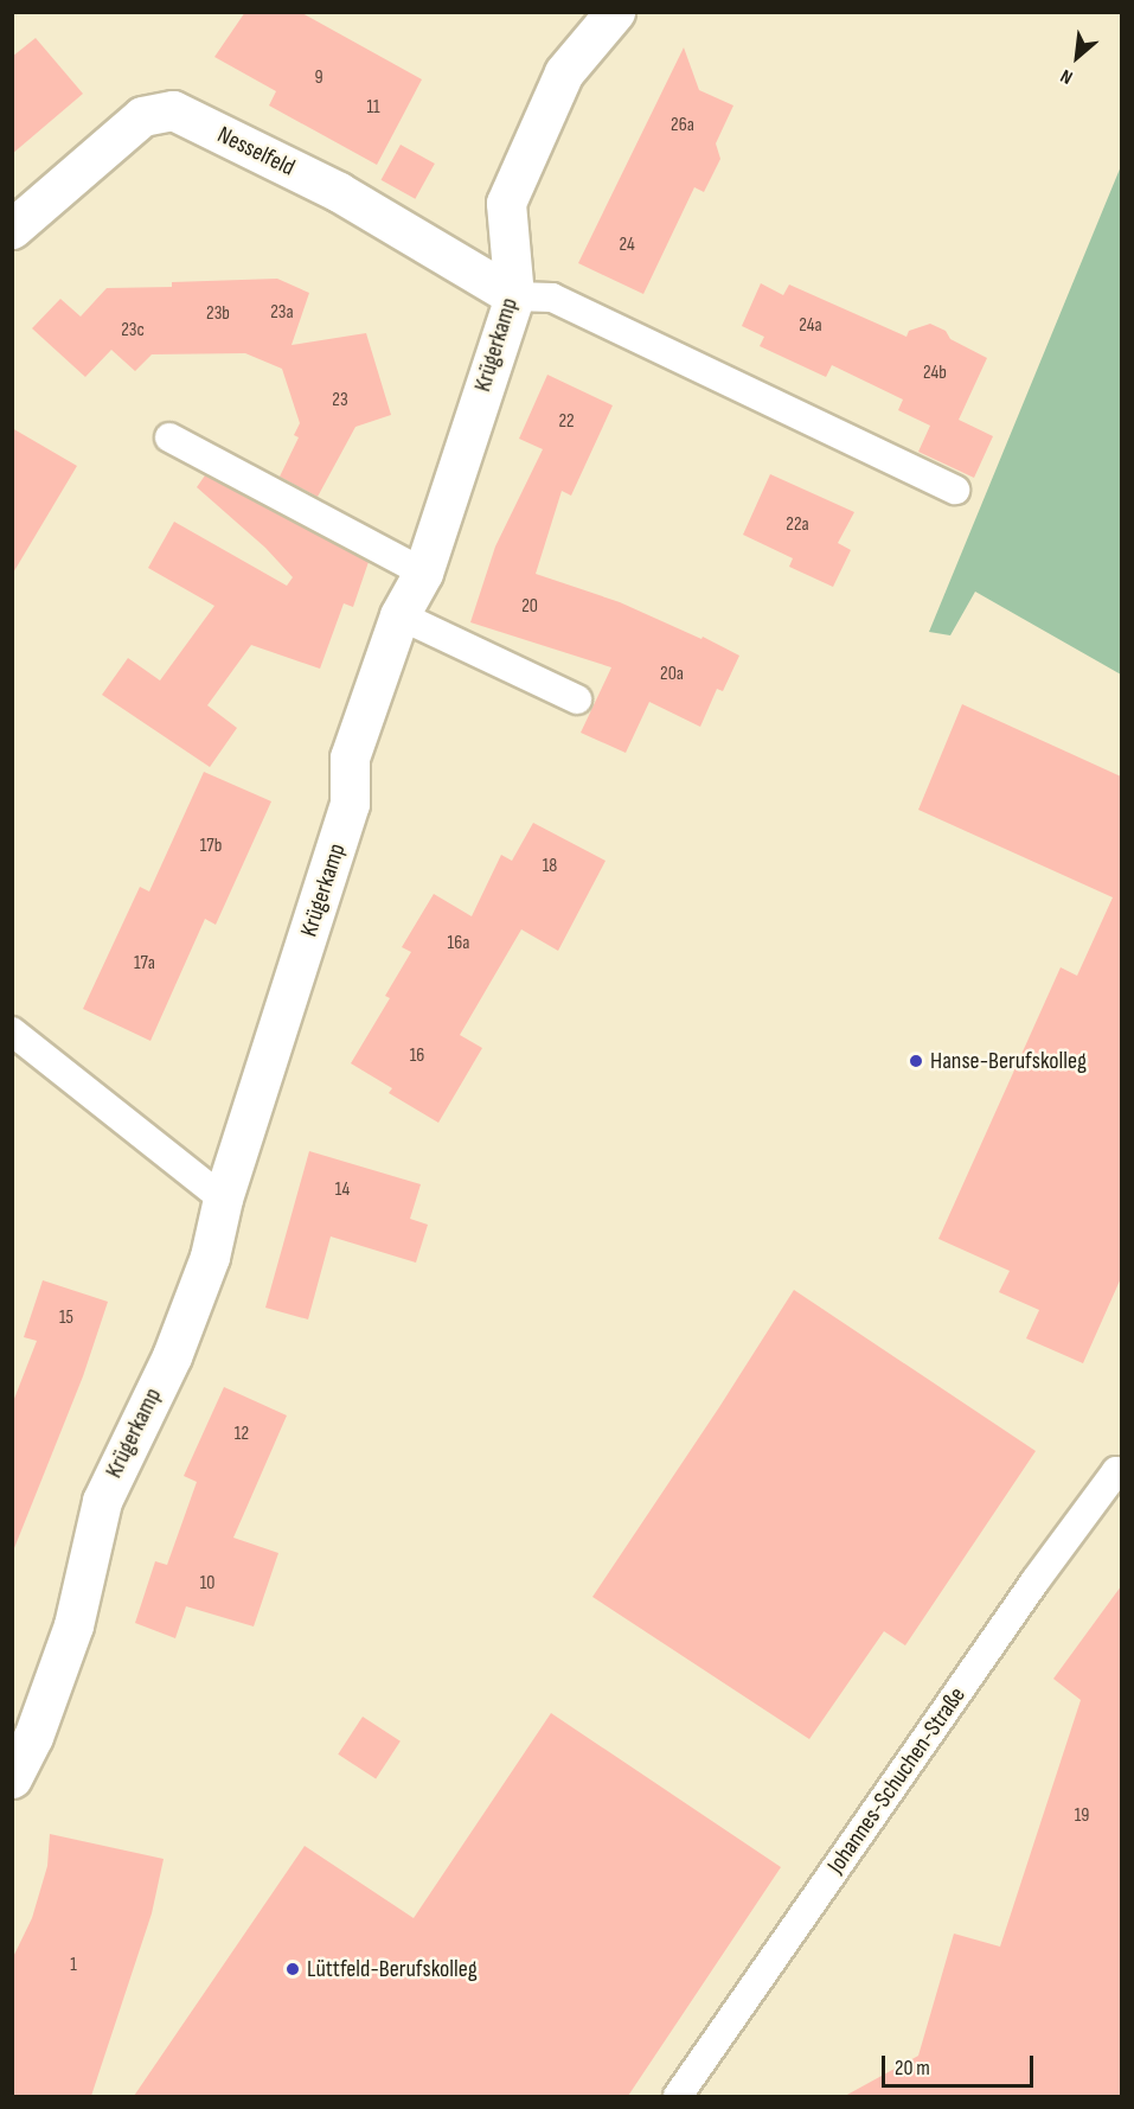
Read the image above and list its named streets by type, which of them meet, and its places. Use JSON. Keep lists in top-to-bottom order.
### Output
{
  "streets": {
    "street": ["Nesselfeld", "Krügerkamp"],
    "lane": ["Johannes-Schuchen-Straße"]
  },
  "crossings": [
    ["Nesselfeld", "Krügerkamp"]
  ],
  "places": ["Hanse-Berufskolleg", "Lüttfeld-Berufskolleg"],
  "house_numbers": [
    "9",
    "11",
    "26a",
    "24",
    "23a",
    "23b",
    "24a",
    "23c",
    "24b",
    "23",
    "22",
    "22a",
    "20",
    "20a",
    "17b",
    "18",
    "16a",
    "17a",
    "16",
    "14",
    "15",
    "12",
    "10",
    "19",
    "1"
  ],
  "scale_bar": "20 m",
  "north": "bottom left"
}
